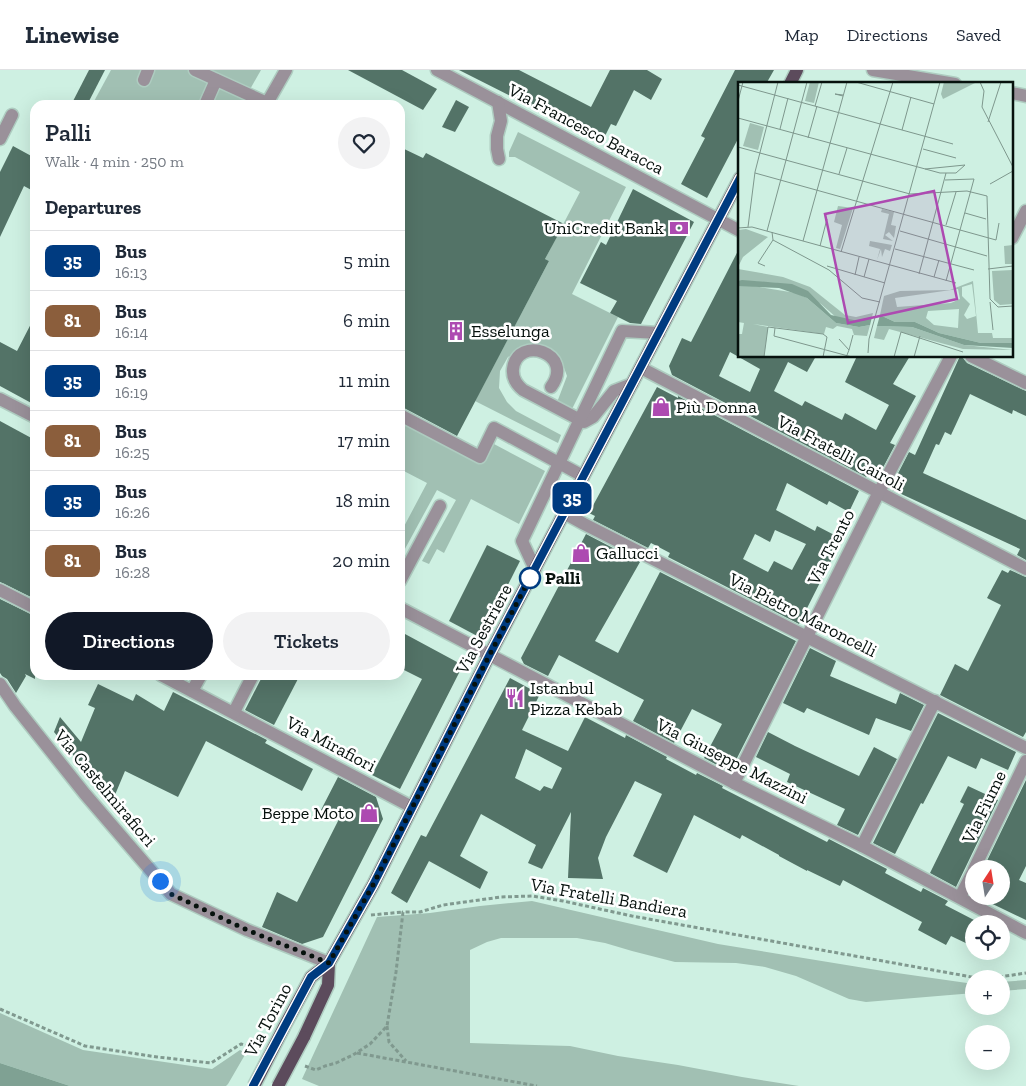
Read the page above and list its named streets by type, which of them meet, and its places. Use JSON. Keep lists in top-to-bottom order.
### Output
{
  "streets": {
    "main road": ["Via Sestriere", "Via Torino"],
    "street": [
      "Via Francesco Baracca",
      "Via Fratelli Cairoli",
      "Via Trento",
      "Via Pietro Maroncelli",
      "Via Mirafiori",
      "Via Giuseppe Mazzini",
      "Via Castelmirafiori",
      "Via Fiume"
    ],
    "path": ["Via Fratelli Bandiera"]
  },
  "crossings": [
    ["Via Francesco Baracca", "Via Sestriere"],
    ["Via Fratelli Cairoli", "Via Trento"],
    ["Via Fratelli Cairoli", "Via Sestriere"],
    ["Via Trento", "Via Pietro Maroncelli"],
    ["Via Trento", "Via Giuseppe Mazzini"],
    ["Via Pietro Maroncelli", "Via Sestriere"],
    ["Via Sestriere", "Via Mirafiori"],
    ["Via Sestriere", "Via Giuseppe Mazzini"],
    ["Via Sestriere", "Via Castelmirafiori"],
    ["Via Sestriere", "Via Fratelli Bandiera"],
    ["Via Sestriere", "Via Torino"],
    ["Via Giuseppe Mazzini", "Via Fiume"],
    ["Via Castelmirafiori", "Via Torino"]
  ],
  "places": {
    "bank": ["UniCredit Bank"],
    "building": ["Esselunga"],
    "shop": ["Più Donna", "Gallucci", "Beppe Moto"],
    "other": ["Palli"],
    "restaurant": ["Istanbul Pizza Kebab"]
  },
  "lines": ["bus line 35"],
  "north": "top",
  "page": {
    "header": "Linewise",
    "nav": ["Map", "Directions", "Saved"],
    "on_map": "35",
    "heading": [
      ["Palli", "Walk · 4 min · 250 m"],
      "Departures"
    ],
    "list": [
      {
        "mark": "35",
        "name": "Bus",
        "note": "16:13",
        "value": "5 min"
      },
      {
        "mark": "81",
        "name": "Bus",
        "note": "16:14",
        "value": "6 min"
      },
      {
        "mark": "35",
        "name": "Bus",
        "note": "16:19",
        "value": "11 min"
      },
      {
        "mark": "81",
        "name": "Bus",
        "note": "16:25",
        "value": "17 min"
      },
      {
        "mark": "35",
        "name": "Bus",
        "note": "16:26",
        "value": "18 min"
      },
      {
        "mark": "81",
        "name": "Bus",
        "note": "16:28",
        "value": "20 min"
      }
    ],
    "buttons": ["Directions", "Tickets"],
    "map_buttons": ["+", "−"]
  }
}
